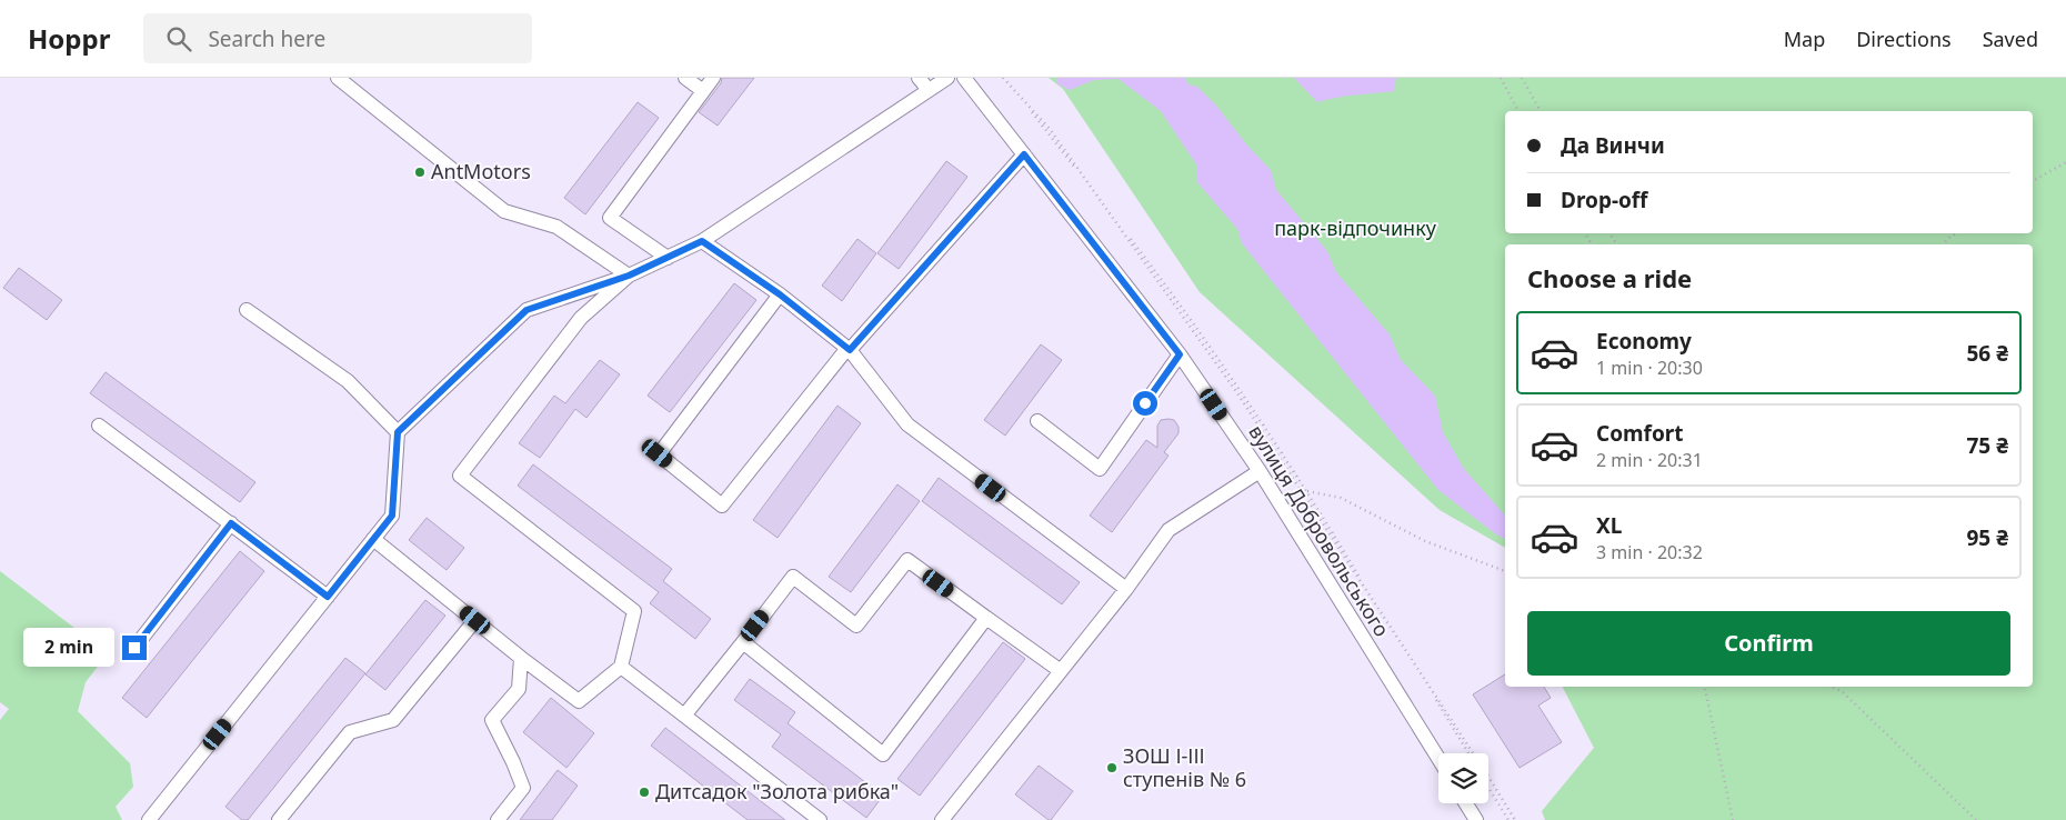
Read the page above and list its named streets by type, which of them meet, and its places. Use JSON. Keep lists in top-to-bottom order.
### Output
{
  "streets": {
    "street": ["вулиця Добровольського"]
  },
  "parks": ["парк-відпочинку"],
  "places": ["AntMotors", "ЗОШ І-ІІІ ступенів № 6", "Дитсадок \"Золота рибка\""],
  "page": {
    "header": "Hoppr",
    "search": "Search here",
    "nav": ["Map", "Directions", "Saved"],
    "banner": ["Да Винчи", "Drop-off"],
    "heading": "Choose a ride",
    "list": [
      {
        "name": "Economy",
        "note": "1 min · 20:30",
        "value": "56 ₴"
      },
      {
        "name": "Comfort",
        "note": "2 min · 20:31",
        "value": "75 ₴"
      },
      {
        "name": "XL",
        "note": "3 min · 20:32",
        "value": "95 ₴"
      }
    ],
    "buttons": "Confirm",
    "bubble": "2 min"
  }
}
